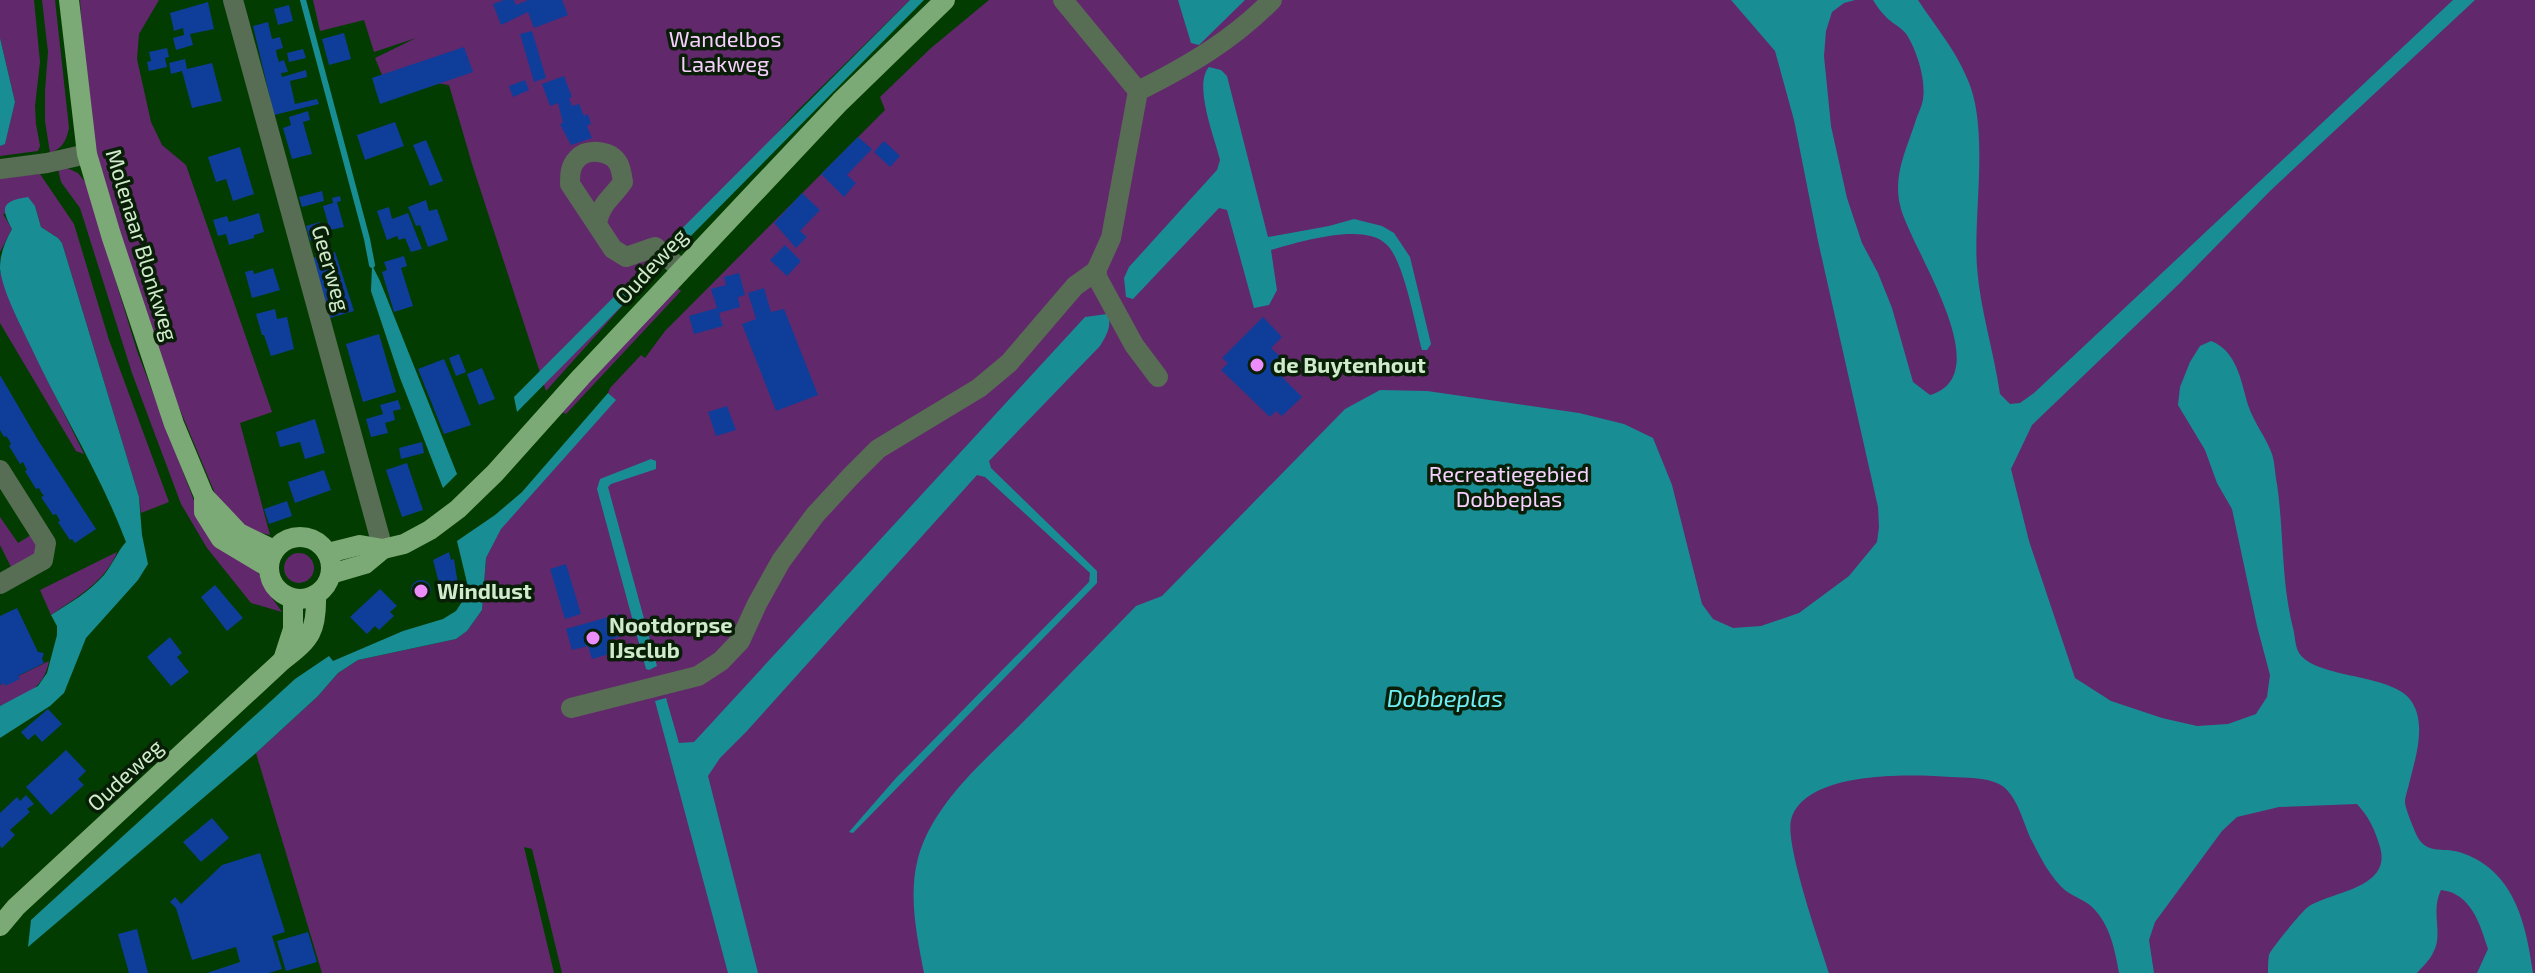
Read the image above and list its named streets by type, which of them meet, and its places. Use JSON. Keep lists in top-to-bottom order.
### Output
{
  "streets": {
    "main road": ["Molenaar Blonkweg", "Oudeweg"],
    "street": ["Geerweg"]
  },
  "crossings": [
    ["Molenaar Blonkweg", "Oudeweg"],
    ["Oudeweg", "Geerweg"]
  ],
  "water": ["Dobbeplas"],
  "parks": ["Wandelbos Laakweg", "Recreatiegebied Dobbeplas"],
  "places": ["de Buytenhout", "Windlust", "Nootdorpse IJsclub"]
}
